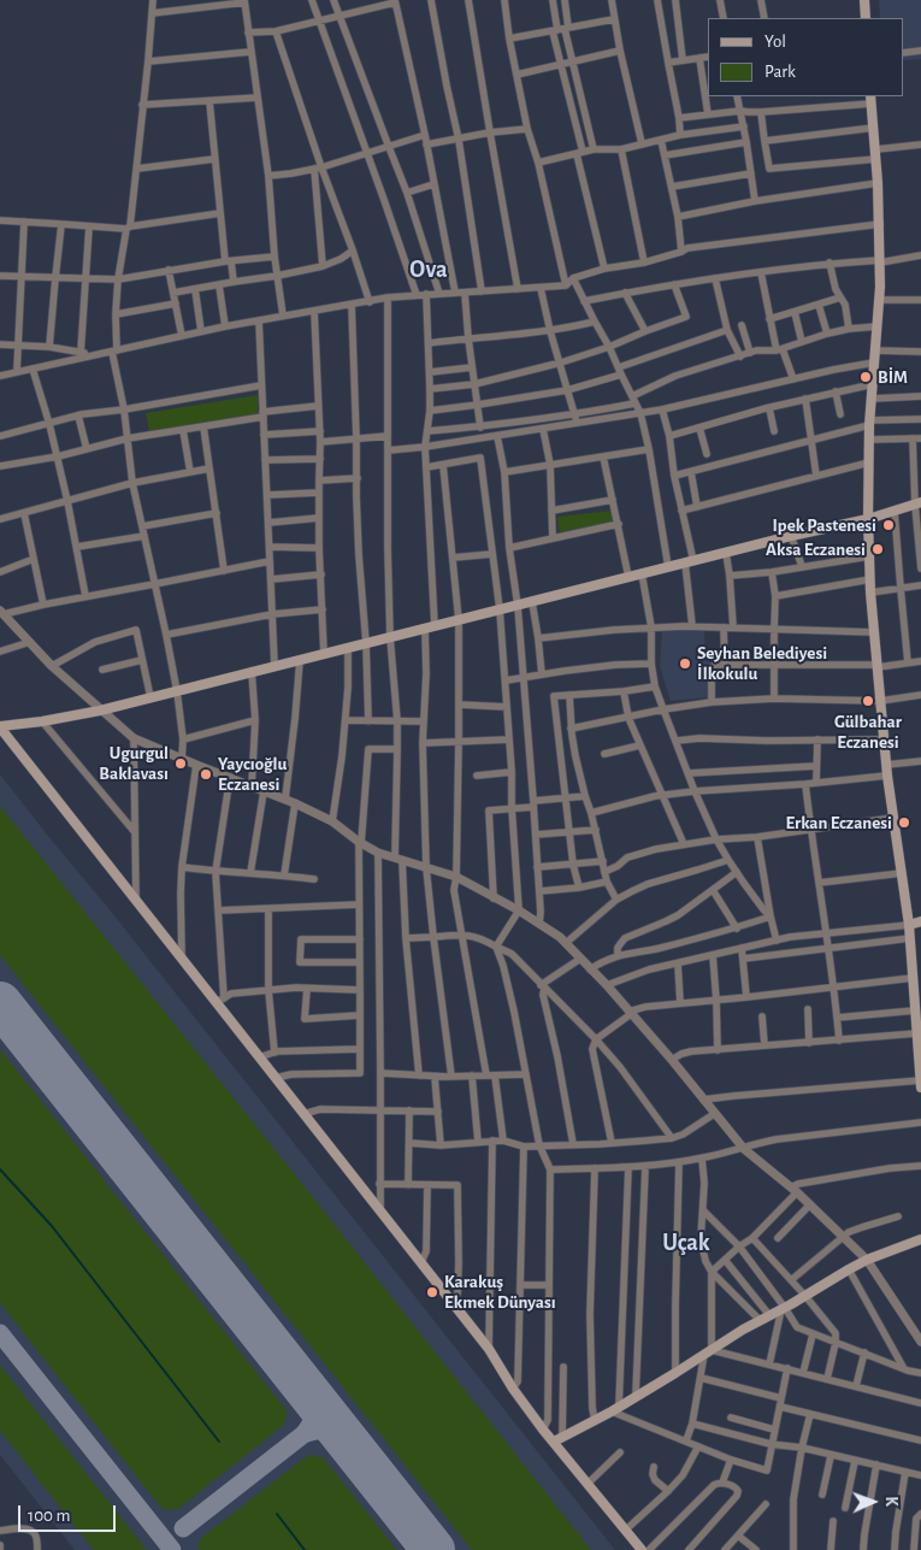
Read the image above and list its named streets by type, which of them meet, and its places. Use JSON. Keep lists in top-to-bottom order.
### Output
{
  "districts": ["Ova", "Uçak"],
  "places": [
    "BİM",
    "Ipek Pastenesi",
    "Aksa Eczanesi",
    "Seyhan Belediyesi İlkokulu",
    "Gülbahar Eczanesi",
    "Ugurgul Baklavası",
    "Yaycıoğlu Eczanesi",
    "Erkan Eczanesi",
    "Karakuş Ekmek Dünyası"
  ],
  "legend": ["Yol", "Park"],
  "scale_bar": "100 m",
  "north": "right"
}
